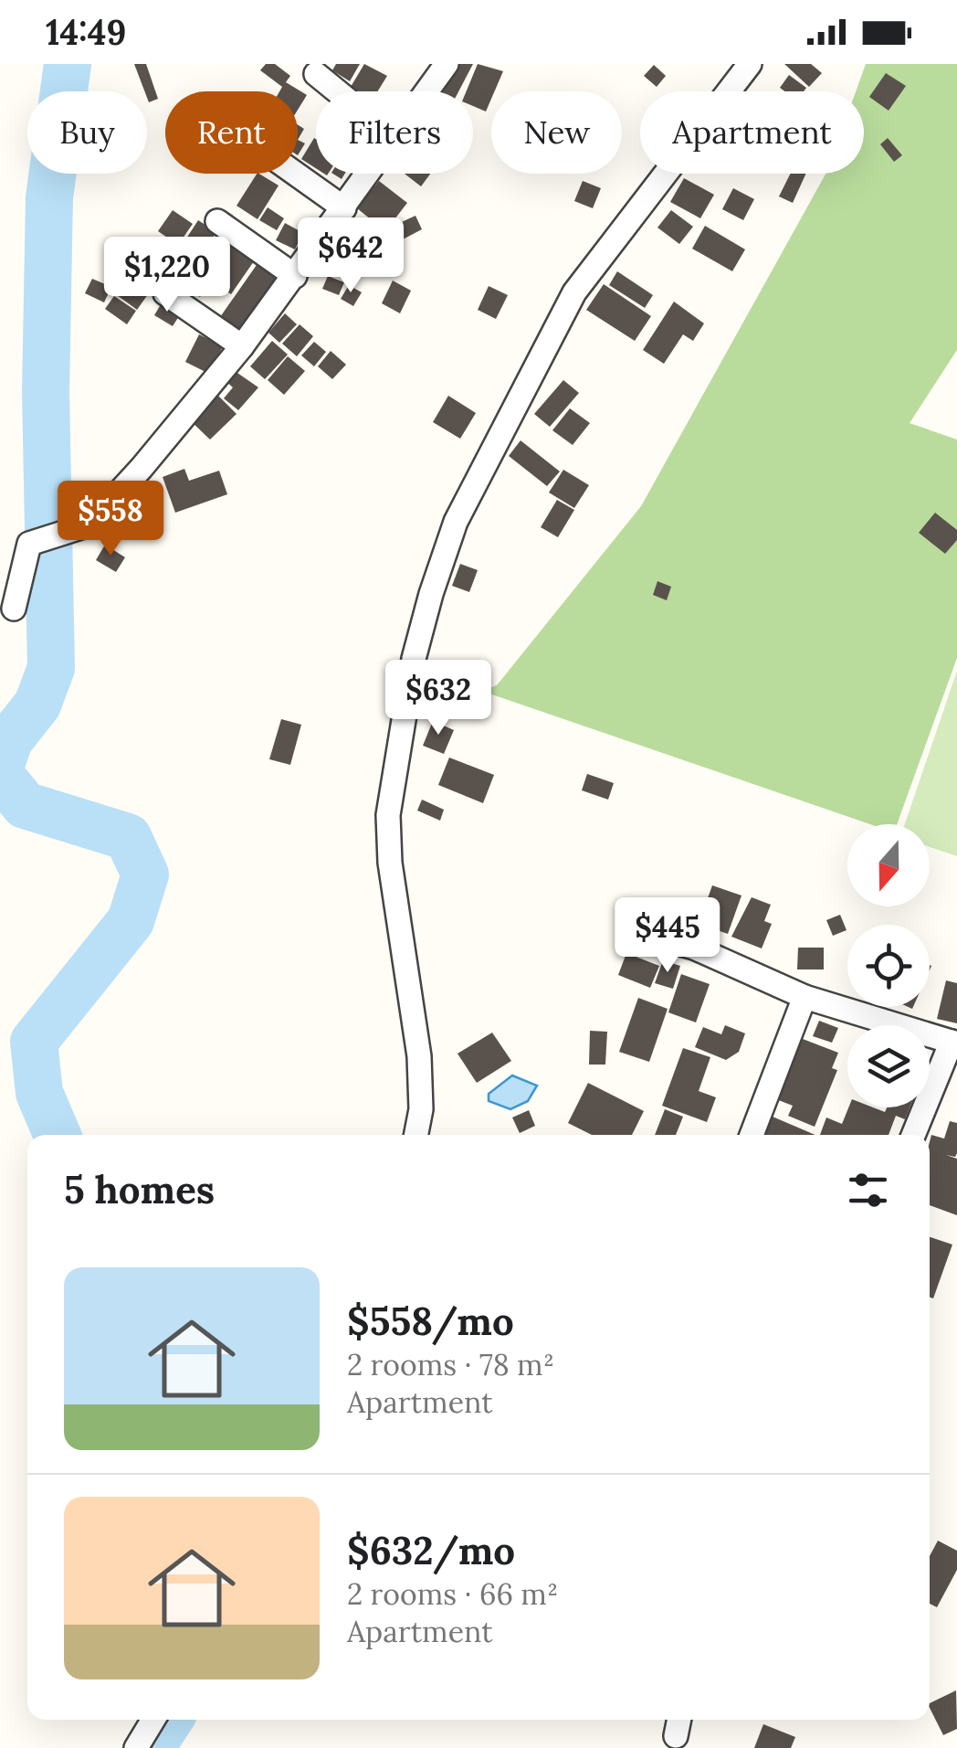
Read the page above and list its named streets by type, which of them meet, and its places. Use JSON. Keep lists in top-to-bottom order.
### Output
{
  "north": "bottom",
  "page": {
    "status": "14:49",
    "chip": [
      "Buy",
      "Rent",
      "Filters",
      "New",
      "Apartment"
    ],
    "price": [
      "$642",
      "$1,220",
      "$558",
      "$632",
      "$445"
    ],
    "heading": "5 homes",
    "list": [
      {
        "name": "$558/mo",
        "note": "2 rooms · 78 m² · Apartment"
      },
      {
        "name": "$632/mo",
        "note": "2 rooms · 66 m² · Apartment"
      }
    ]
  }
}
